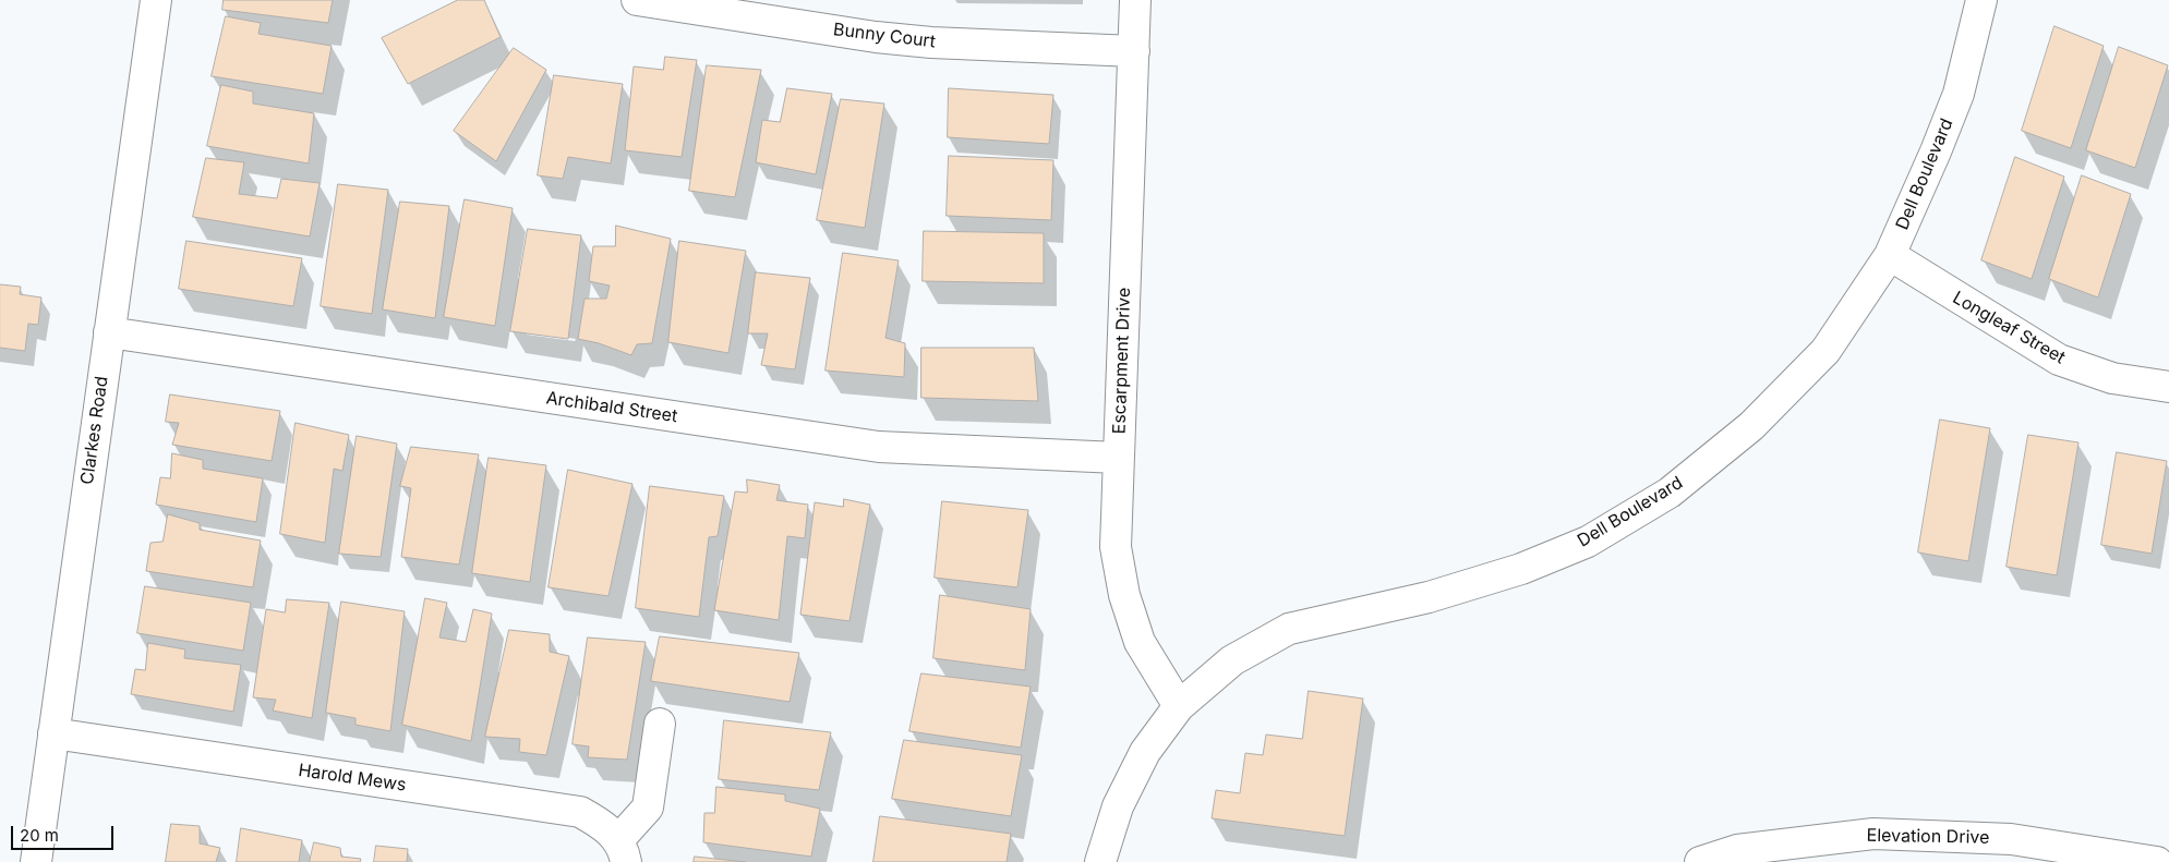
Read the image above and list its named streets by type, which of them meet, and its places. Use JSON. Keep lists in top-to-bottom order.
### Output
{
  "streets": {
    "street": [
      "Bunny Court",
      "Dell Boulevard",
      "Longleaf Street",
      "Escarpment Drive",
      "Archibald Street",
      "Clarkes Road",
      "Harold Mews",
      "Elevation Drive"
    ]
  },
  "crossings": [
    ["Bunny Court", "Escarpment Drive"],
    ["Dell Boulevard", "Longleaf Street"],
    ["Dell Boulevard", "Escarpment Drive"],
    ["Escarpment Drive", "Archibald Street"],
    ["Archibald Street", "Clarkes Road"],
    ["Clarkes Road", "Harold Mews"]
  ],
  "scale_bar": "20 m"
}
